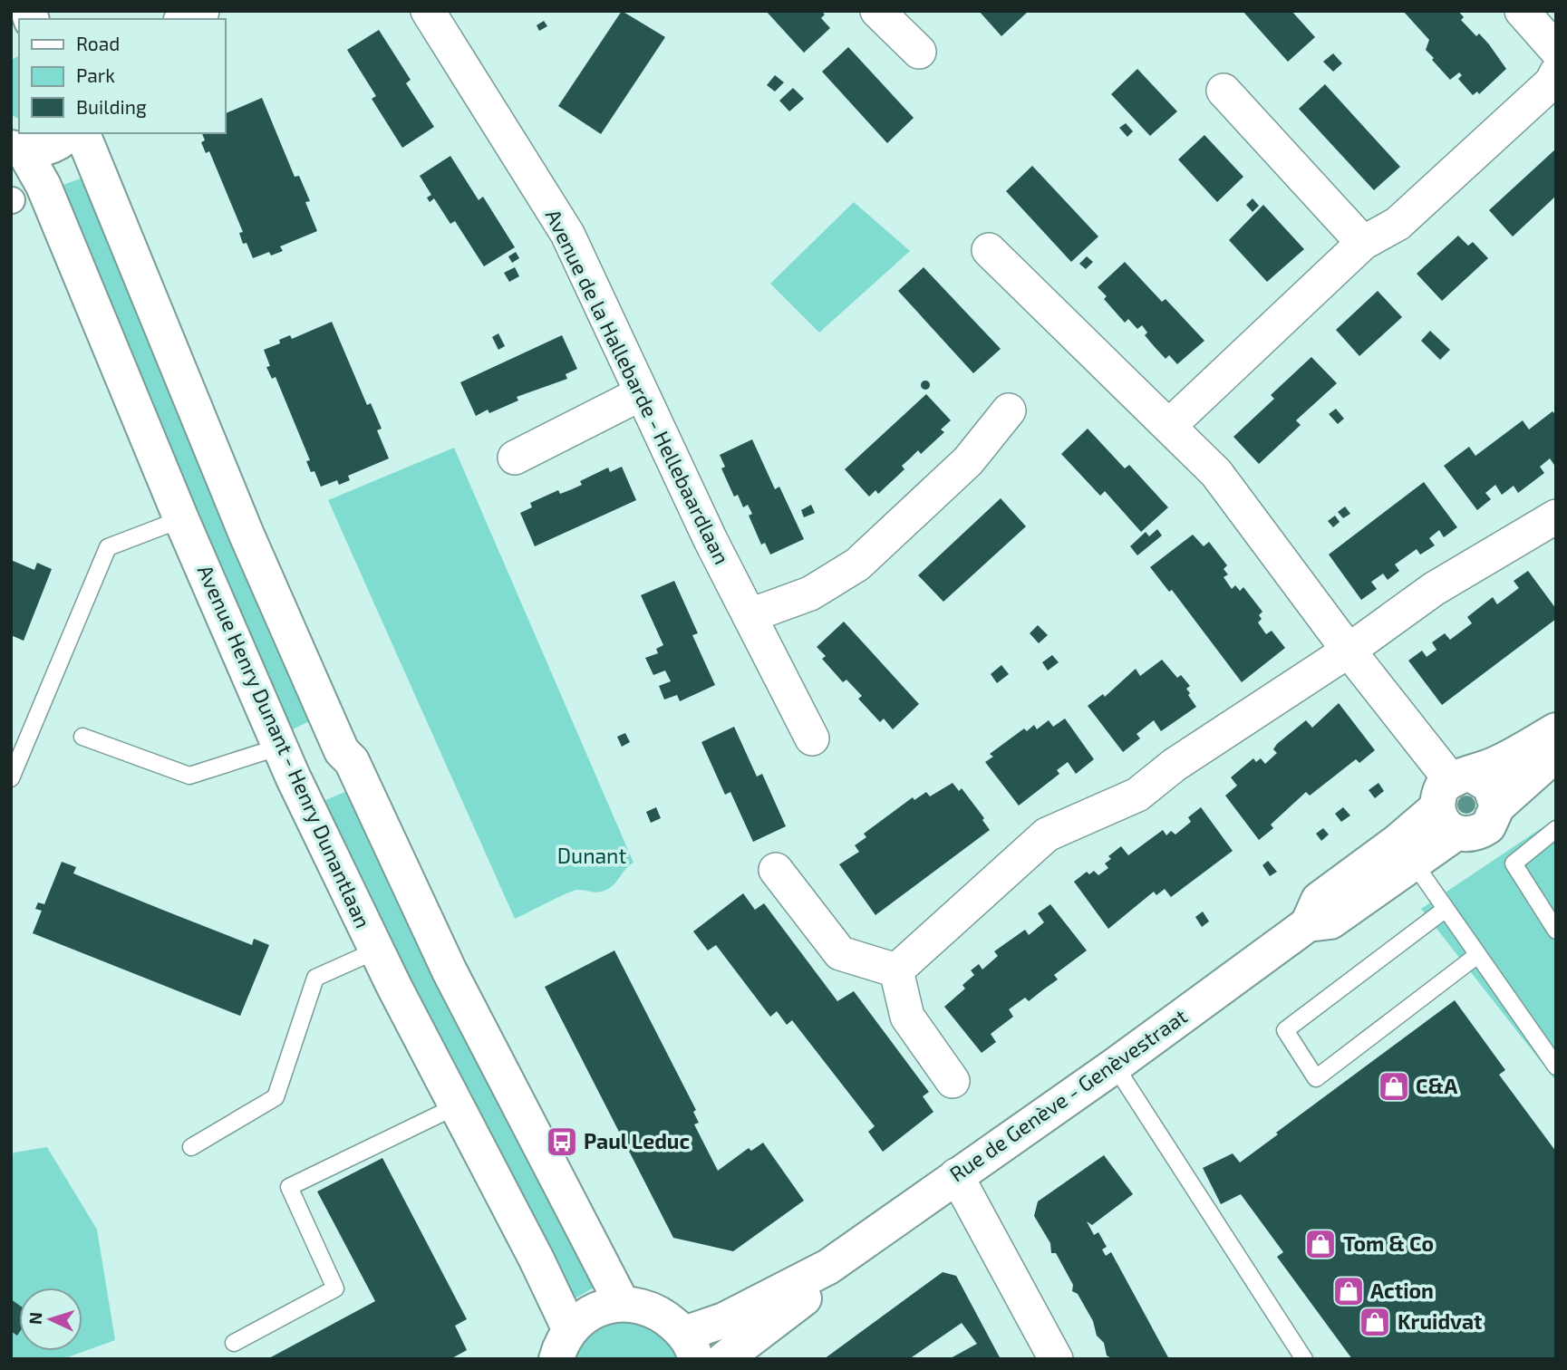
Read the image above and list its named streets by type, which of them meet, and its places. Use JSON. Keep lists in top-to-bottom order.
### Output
{
  "streets": {
    "street": ["Avenue de la Hallebarde - Hellebaardlaan", "Avenue Henry Dunant - Henry Dunantlaan", "Rue de Genève - Genèvestraat"]
  },
  "crossings": [
    ["Avenue Henry Dunant - Henry Dunantlaan", "Rue de Genève - Genèvestraat"]
  ],
  "parks": ["Dunant"],
  "places": {
    "shop": [
      "C&A",
      "Tom & Co",
      "Action",
      "Kruidvat"
    ],
    "bus stop": ["Paul Leduc"]
  },
  "legend": ["Road", "Park", "Building"],
  "north": "left"
}
